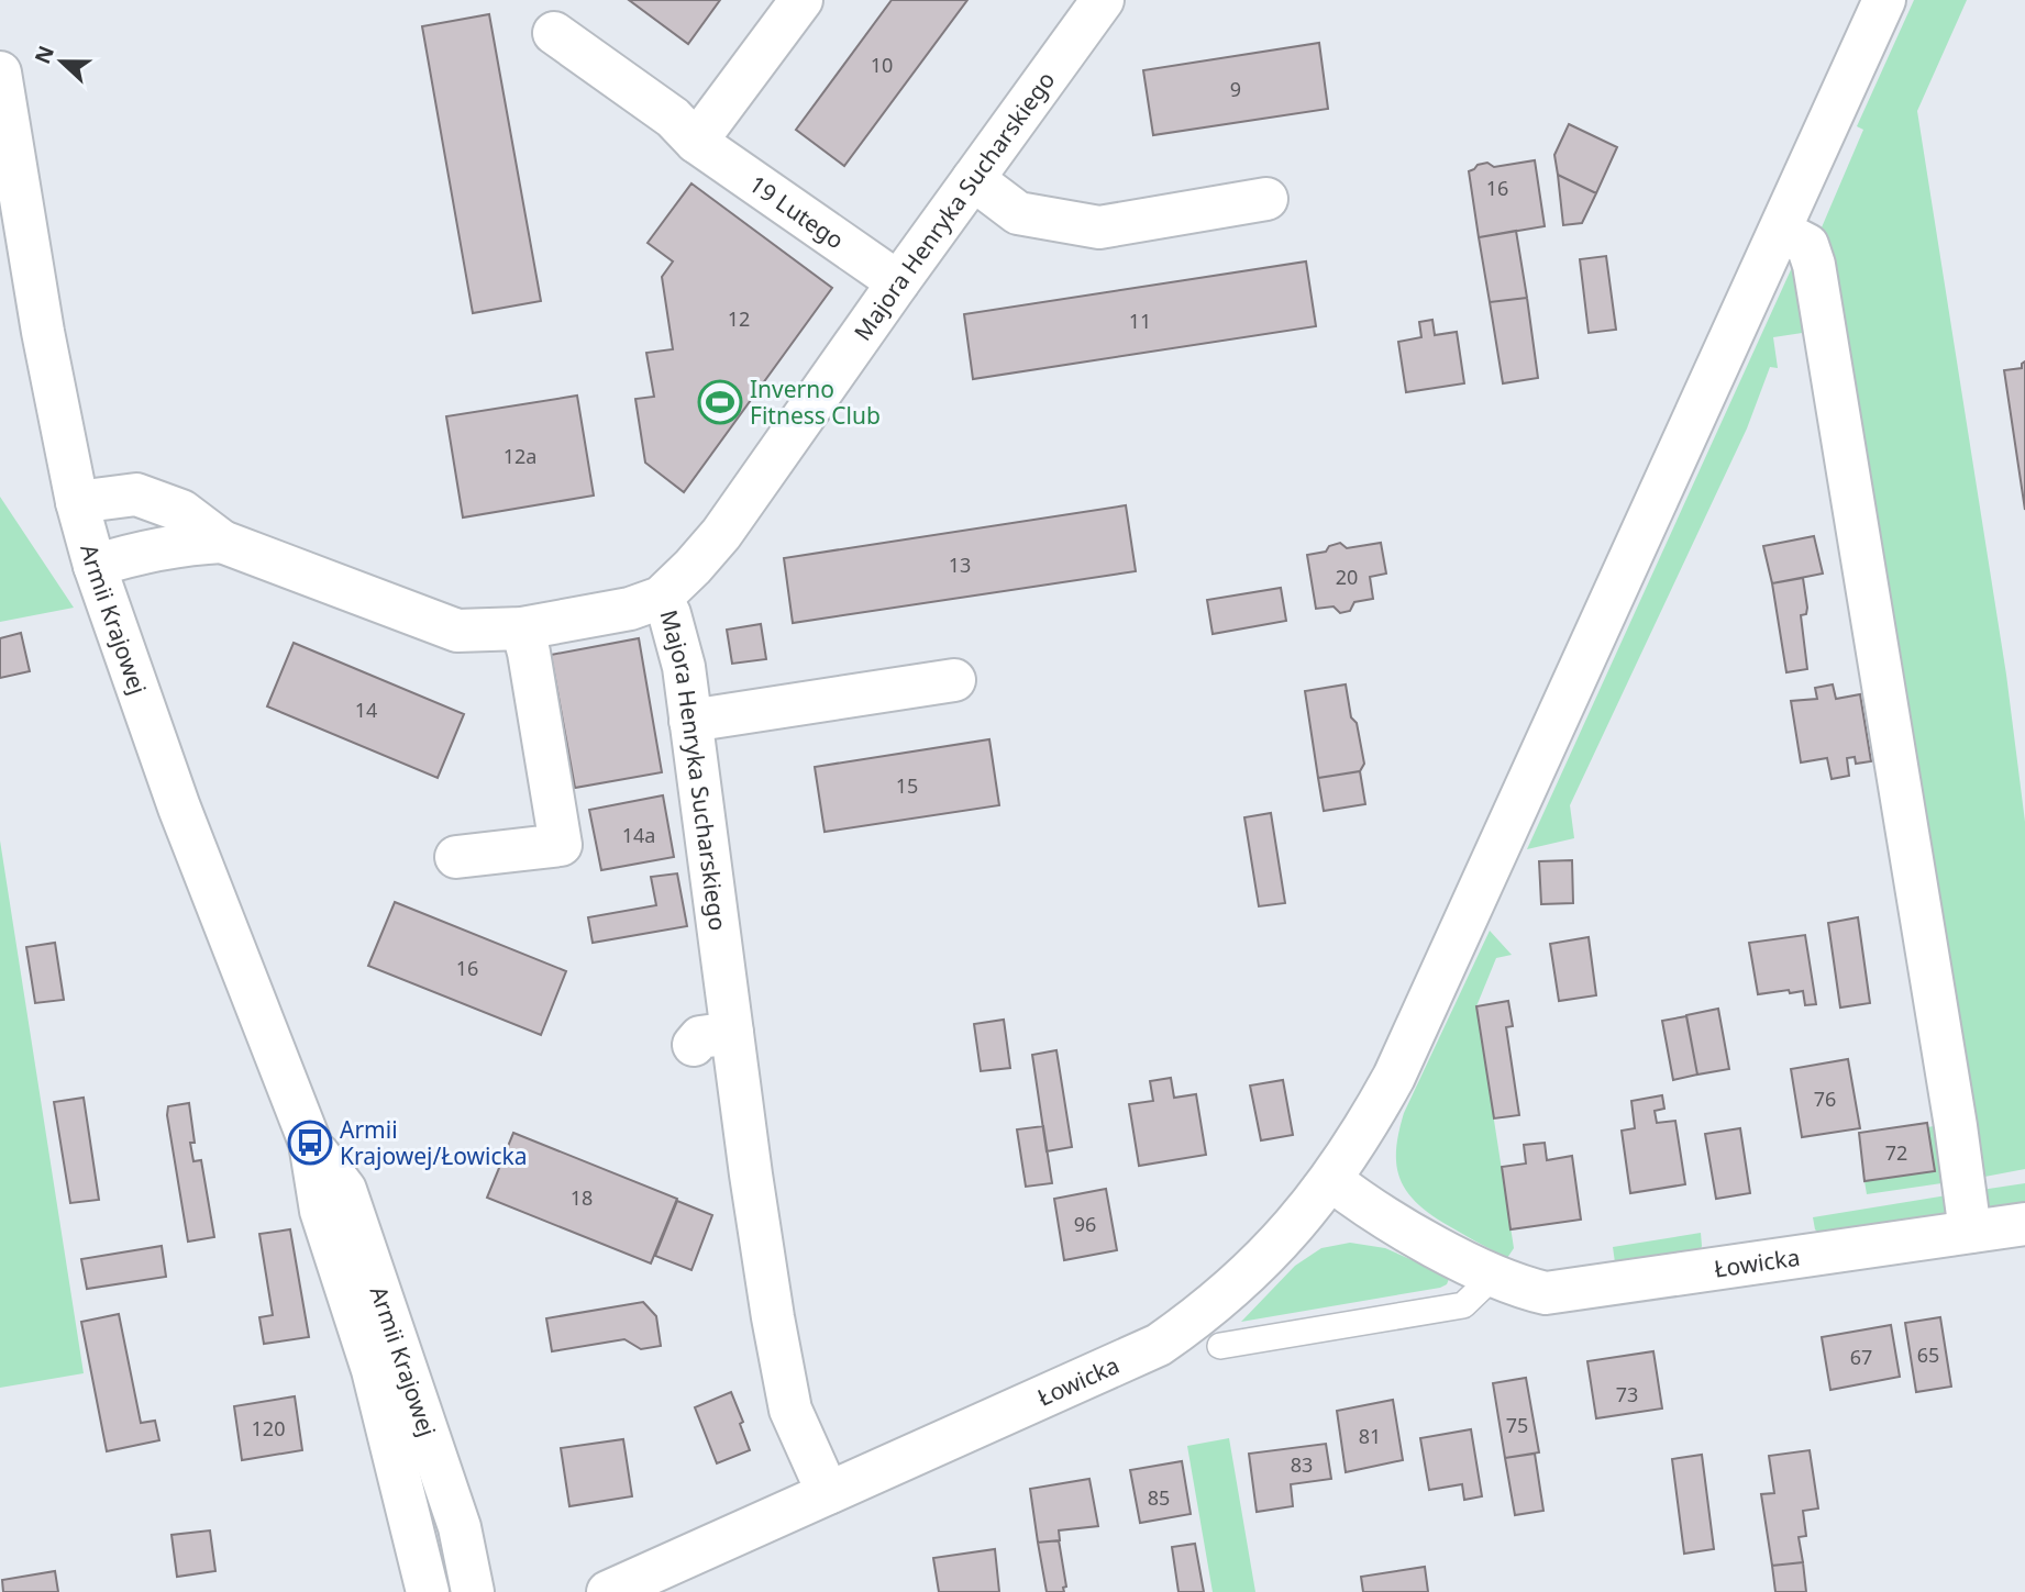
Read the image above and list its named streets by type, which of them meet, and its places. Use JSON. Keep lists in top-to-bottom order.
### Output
{
  "streets": {
    "street": [
      "Majora Henryka Sucharskiego",
      "19 Lutego",
      "Armii Krajowej",
      "Łowicka"
    ]
  },
  "crossings": [
    ["Majora Henryka Sucharskiego", "19 Lutego"],
    ["Majora Henryka Sucharskiego", "Łowicka"]
  ],
  "places": {
    "sports": ["Inverno Fitness Club"],
    "bus stop": ["Armii Krajowej/Łowicka"]
  },
  "house_numbers": [
    "10",
    "9",
    "16",
    "12",
    "11",
    "12a",
    "13",
    "20",
    "14",
    "15",
    "14a",
    "16",
    "76",
    "72",
    "18",
    "96",
    "65",
    "67",
    "73",
    "75",
    "120",
    "81",
    "83",
    "85"
  ],
  "north": "left"
}
